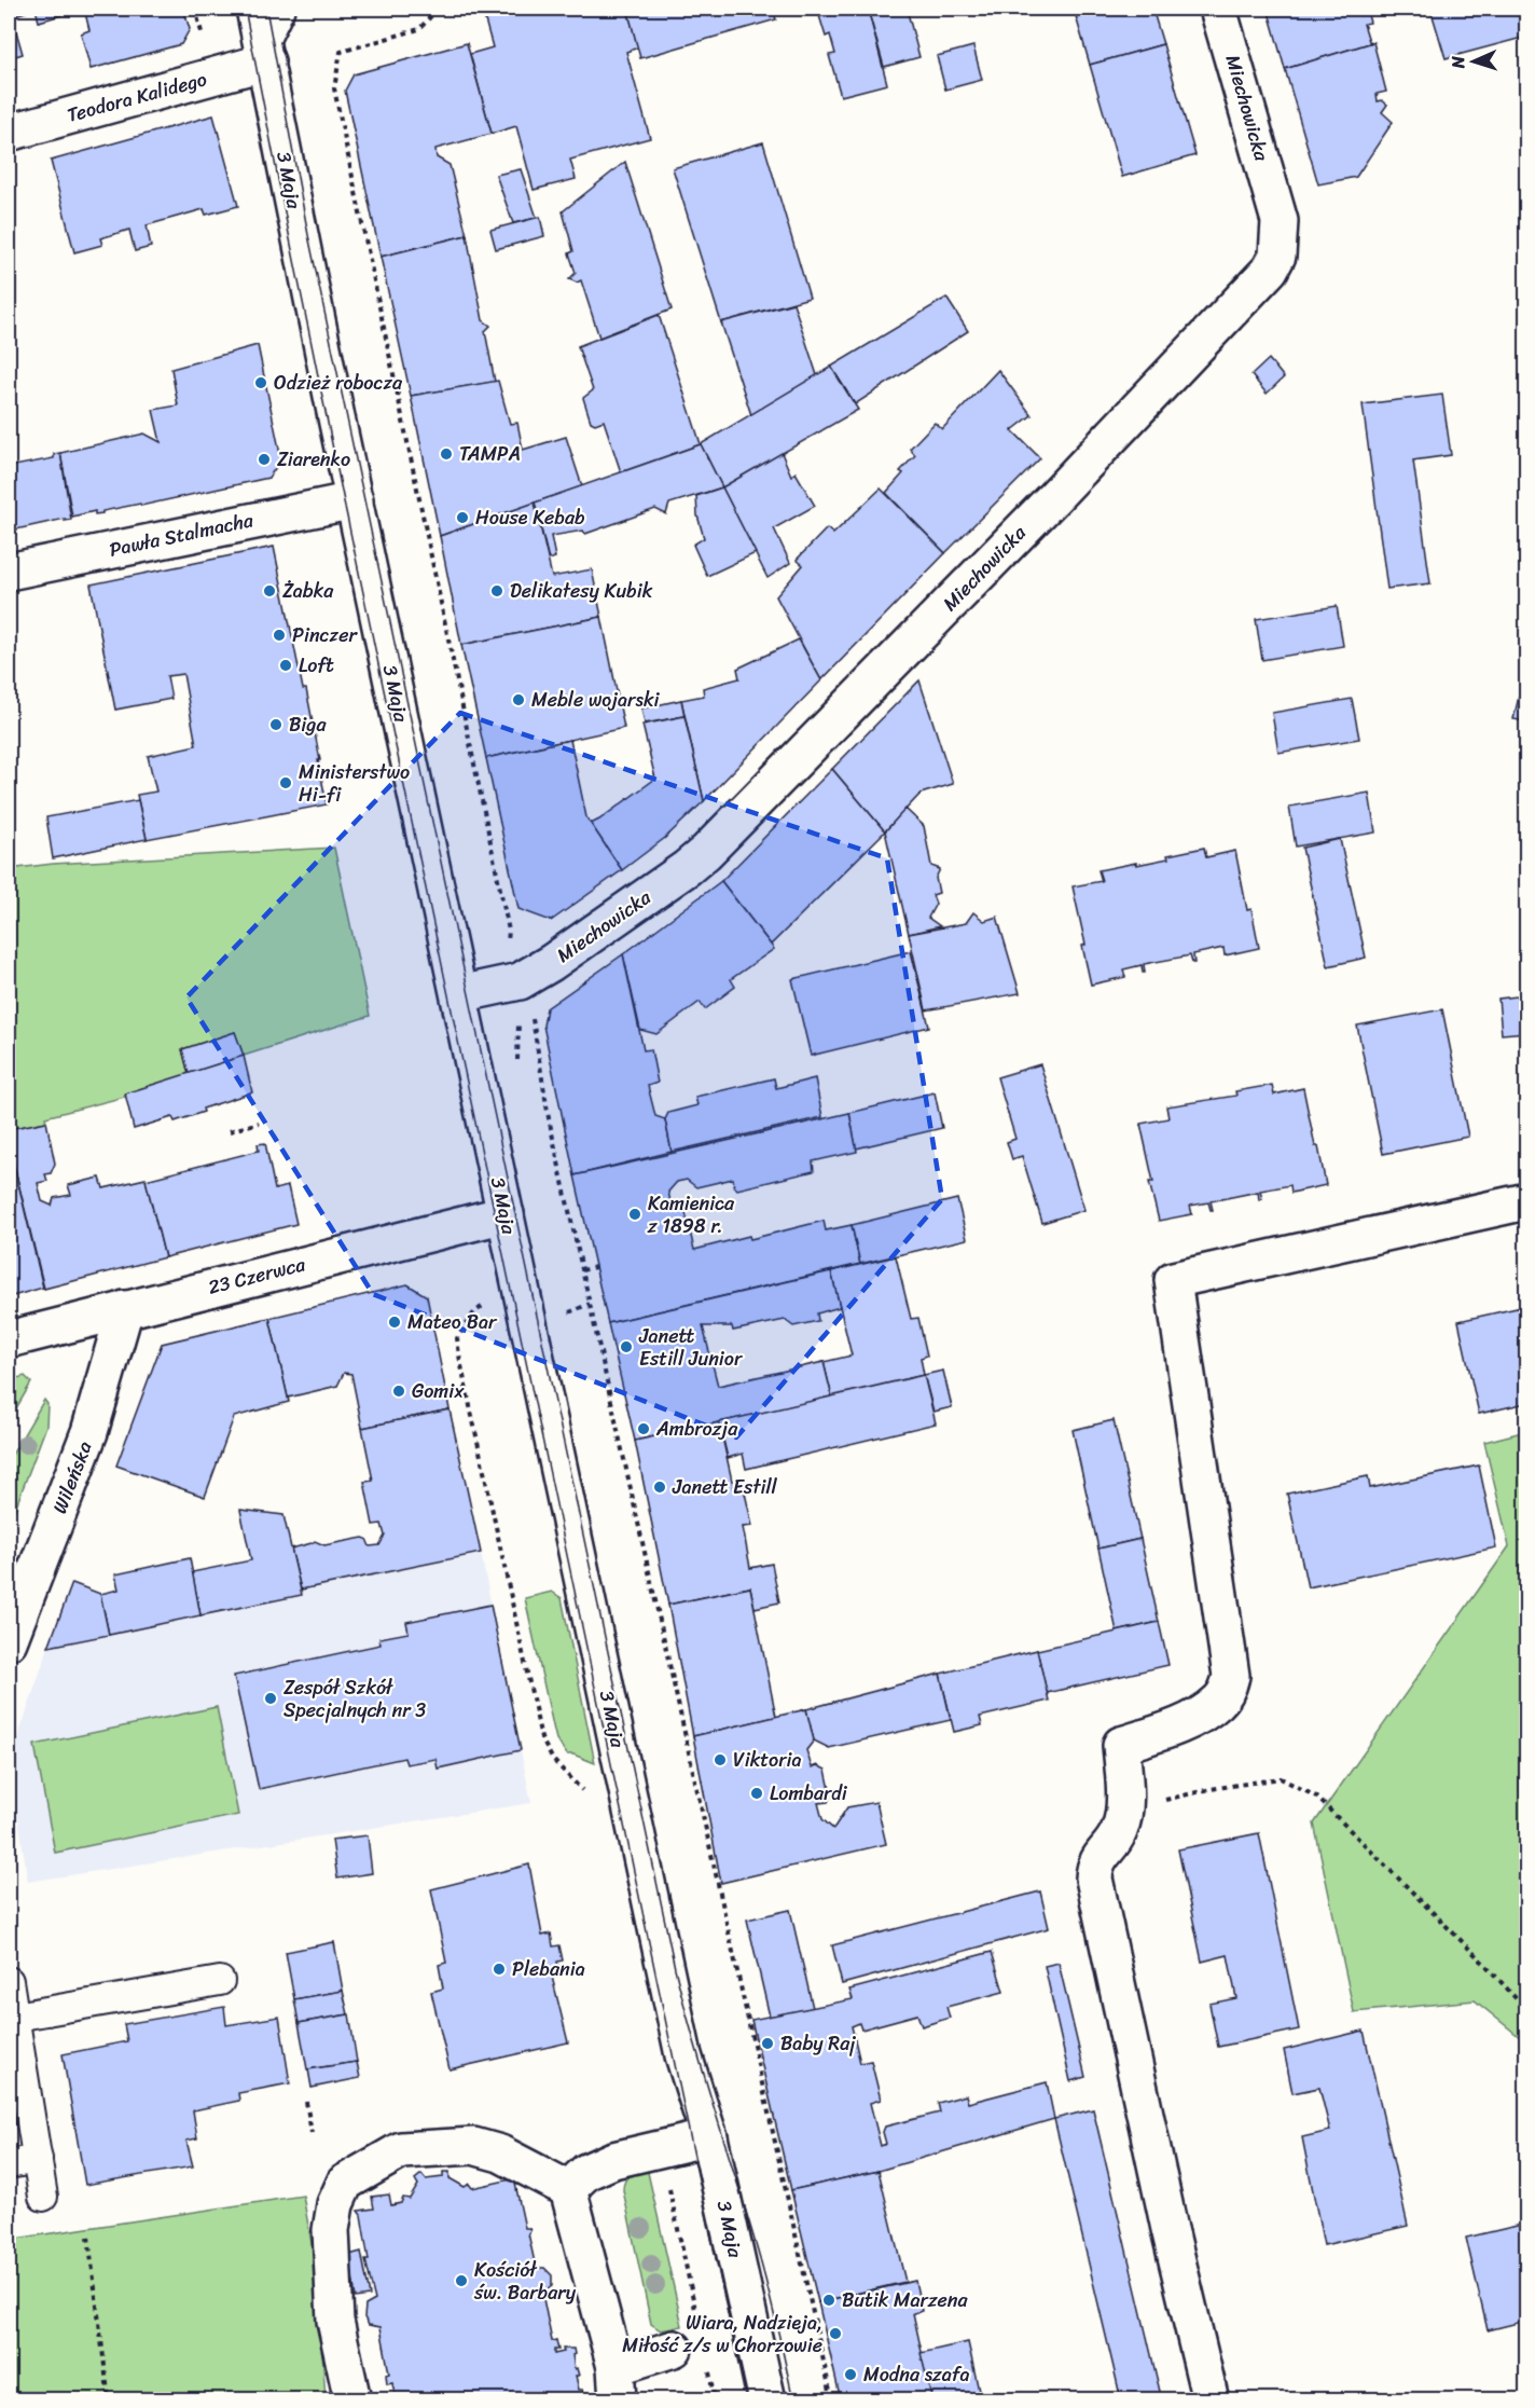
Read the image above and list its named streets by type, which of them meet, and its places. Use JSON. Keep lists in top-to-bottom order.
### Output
{
  "streets": {
    "street": [
      "Teodora Kalidego",
      "Miechowicka",
      "3 Maja",
      "Pawła Stalmacha",
      "23 Czerwca",
      "Wileńska"
    ]
  },
  "crossings": [
    ["Teodora Kalidego", "3 Maja"],
    ["Miechowicka", "3 Maja"],
    ["3 Maja", "Pawła Stalmacha"],
    ["3 Maja", "23 Czerwca"],
    ["23 Czerwca", "Wileńska"]
  ],
  "places": [
    "Odzież robocza",
    "TAMPA",
    "Ziarenko",
    "House Kebab",
    "Żabka",
    "Delikatesy Kubik",
    "Pinczer",
    "Loft",
    "Meble wojarski",
    "Biga",
    "Ministerstwo Hi-fi",
    "Kamienica z 1898 r.",
    "Mateo Bar",
    "Janett Estill Junior",
    "Gomix",
    "Ambrozja",
    "Janett Estill",
    "Zespół Szkół Specjalnych nr 3",
    "Viktoria",
    "Lombardi",
    "Plebania",
    "Baby Raj",
    "Kościół św. Barbary",
    "Butik Marzena",
    "Wiara, Nadzieja, Miłość z/s w Chorzowie",
    "Modna szafa"
  ],
  "north": "left"
}
